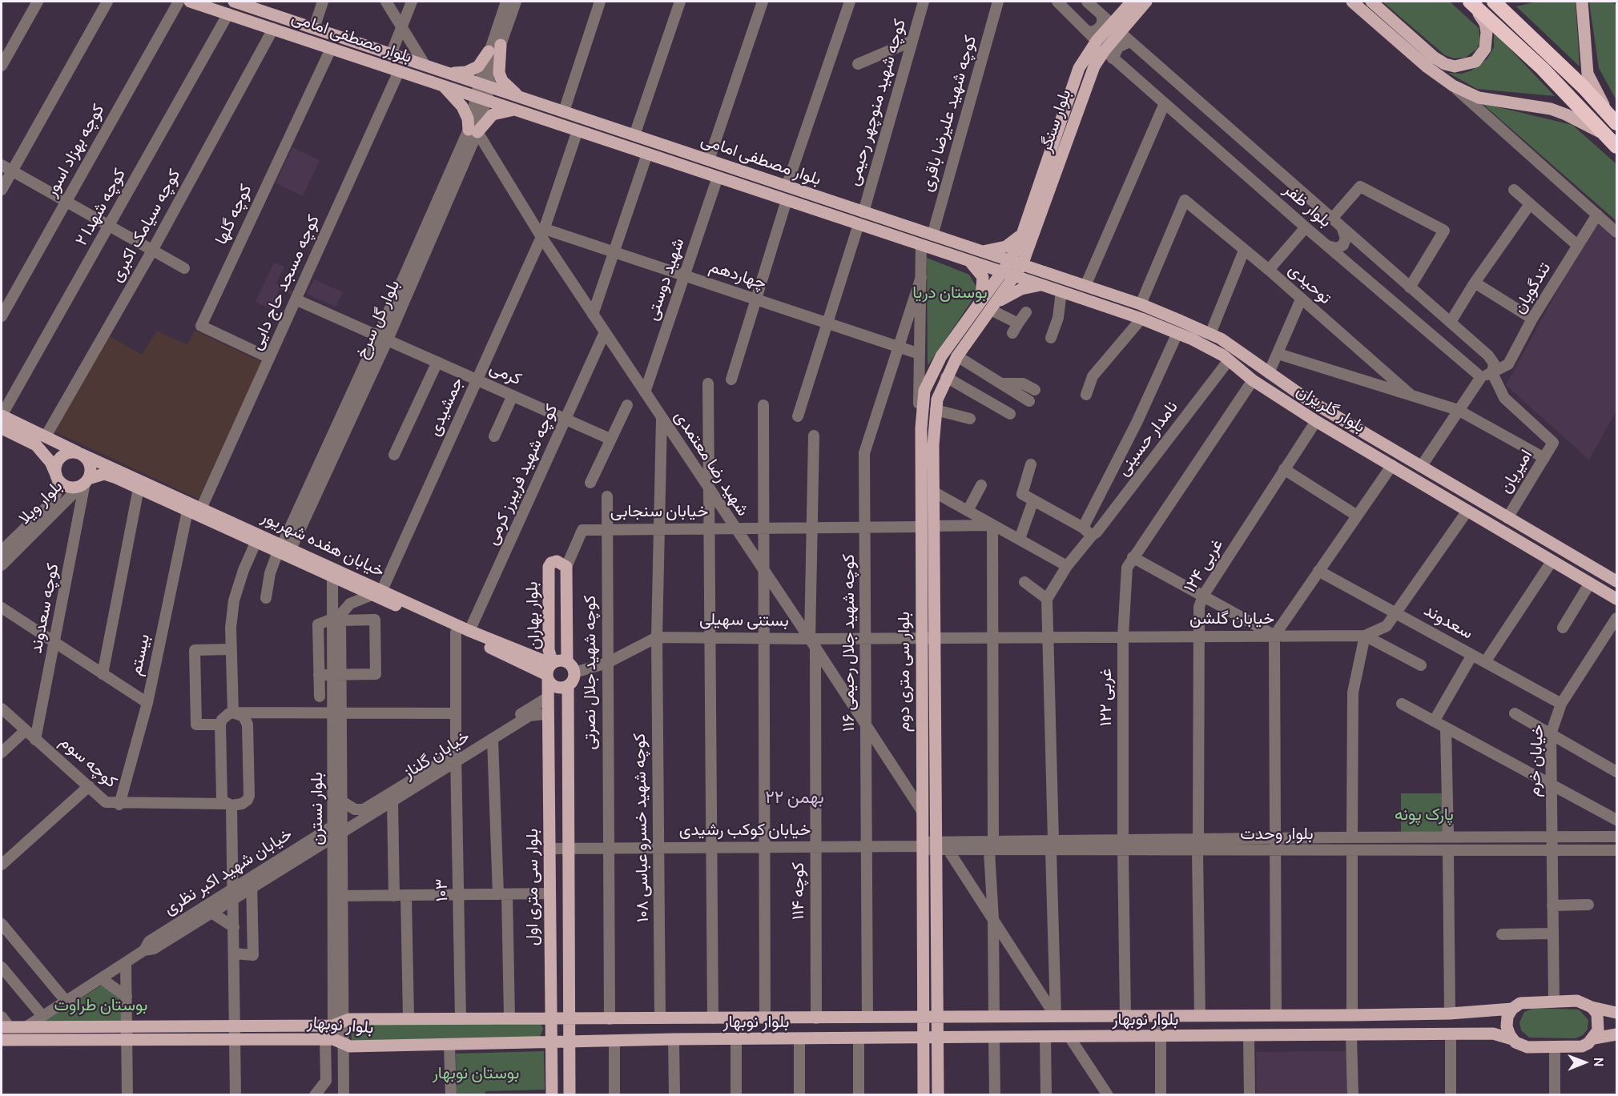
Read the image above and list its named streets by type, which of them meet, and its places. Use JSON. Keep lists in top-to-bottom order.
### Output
{
  "streets": {
    "main road": [
      "بلوار مصطفی امامی",
      "بلوار سنگر",
      "بلوار گلریزان",
      "خیابان هفده شهریور",
      "بلوار بهاران",
      "بلوار سی متری دوم",
      "بلوار سی متری اول",
      "بلوار نوبهار"
    ],
    "street": [
      "کوچه شهید منوچهر رحیمی",
      "کوچه شهید علیرضا باقری",
      "کوچه بهزاد اسور",
      "بلوار ظفر",
      "۲ کوچه شهدا",
      "کوچه گلها",
      "کوچه سیامک اکبری",
      "چهاردهم",
      "شهید دوستی",
      "کوچه مسجد حاج دایی",
      "توحیدی",
      "تندگویان",
      "بلوار گل سرخ",
      "کرمی",
      "جمشیدی",
      "نامدار حسینی",
      "شهید رضا معتمدی",
      "امیریان",
      "کوچه شهید فریبرز کرمی",
      "بلوار ویلا",
      "خیابان سنجابی",
      "۱۲۴ غربی",
      "کوچه سعدوند",
      "خیابان گلشن",
      "بستنی سهیلی",
      "سعدوند",
      "کوچه شهید جلال رحیمی ۱۱۶",
      "بیستم",
      "کوچه شهید جلال نصرتی",
      "۱۲۲ غربی",
      "خیابان گلناز",
      "خیابان خرم",
      "کوچه سوم",
      "بلوار نسترن",
      "کوچه شهید خسرو عباسی ۱۰۸",
      "خیابان کوکب رشیدی",
      "بلوار وحدت",
      "خیابان شهید اکبر نظری",
      "۱۰۳",
      "کوچه ۱۱۴"
    ]
  },
  "crossings": [
    ["بلوار مصطفی امامی", "کوچه شهید منوچهر رحیمی"],
    ["بلوار مصطفی امامی", "کوچه شهید علیرضا باقری"],
    ["بلوار مصطفی امامی", "بلوار سنگر"],
    ["بلوار مصطفی امامی", "۲ کوچه شهدا"],
    ["بلوار مصطفی امامی", "کوچه گلها"],
    ["بلوار مصطفی امامی", "کوچه سیامک اکبری"],
    ["بلوار مصطفی امامی", "شهید دوستی"],
    ["بلوار مصطفی امامی", "کوچه مسجد حاج دایی"],
    ["بلوار مصطفی امامی", "بلوار گل سرخ"],
    ["بلوار مصطفی امامی", "جمشیدی"],
    ["بلوار مصطفی امامی", "بلوار گلریزان"],
    ["بلوار مصطفی امامی", "بلوار سی متری دوم"],
    ["بلوار سنگر", "بلوار ظفر"],
    ["بلوار سنگر", "بلوار گلریزان"],
    ["بلوار سنگر", "بلوار سی متری دوم"],
    ["بلوار ظفر", "تندگویان"],
    ["بلوار ظفر", "امیریان"],
    ["۲ کوچه شهدا", "خیابان هفده شهریور"],
    ["کوچه گلها", "کوچه مسجد حاج دایی"],
    ["کوچه سیامک اکبری", "خیابان هفده شهریور"],
    ["چهاردهم", "شهید دوستی"],
    ["چهاردهم", "جمشیدی"],
    ["چهاردهم", "شهید رضا معتمدی"],
    ["چهاردهم", "کوچه شهید جلال رحیمی ۱۱۶"],
    ["شهید دوستی", "شهید رضا معتمدی"],
    ["کوچه مسجد حاج دایی", "کرمی"],
    ["کوچه مسجد حاج دایی", "خیابان هفده شهریور"],
    ["توحیدی", "بلوار گلریزان"],
    ["تندگویان", "بلوار گلریزان"],
    ["بلوار گل سرخ", "کرمی"],
    ["بلوار گل سرخ", "شهید رضا معتمدی"],
    ["بلوار گل سرخ", "خیابان هفده شهریور"],
    ["کرمی", "جمشیدی"],
    ["کرمی", "کوچه شهید فریبرز کرمی"],
    ["جمشیدی", "شهید رضا معتمدی"],
    ["جمشیدی", "خیابان هفده شهریور"],
    ["بلوار گلریزان", "نامدار حسینی"],
    ["بلوار گلریزان", "امیریان"],
    ["بلوار گلریزان", "۱۲۴ غربی"],
    ["بلوار گلریزان", "خیابان گلشن"],
    ["بلوار گلریزان", "بلوار سی متری دوم"],
    ["بلوار گلریزان", "۱۲۲ غربی"],
    ["شهید رضا معتمدی", "کوچه شهید فریبرز کرمی"],
    ["شهید رضا معتمدی", "خیابان سنجابی"],
    ["شهید رضا معتمدی", "بستنی سهیلی"],
    ["شهید رضا معتمدی", "کوچه شهید جلال رحیمی ۱۱۶"],
    ["شهید رضا معتمدی", "بلوار سی متری دوم"],
    ["شهید رضا معتمدی", "کوچه شهید خسرو عباسی ۱۰۸"],
    ["شهید رضا معتمدی", "کوچه ۱۱۴"],
    ["کوچه شهید فریبرز کرمی", "خیابان هفده شهریور"],
    ["بلوار ویلا", "خیابان هفده شهریور"],
    ["بلوار ویلا", "کوچه سعدوند"],
    ["خیابان سنجابی", "بلوار بهاران"],
    ["خیابان سنجابی", "کوچه شهید جلال رحیمی ۱۱۶"],
    ["خیابان سنجابی", "بلوار سی متری دوم"],
    ["خیابان سنجابی", "کوچه شهید جلال نصرتی"],
    ["خیابان سنجابی", "کوچه شهید خسرو عباسی ۱۰۸"],
    ["خیابان هفده شهریور", "کوچه سعدوند"],
    ["خیابان هفده شهریور", "بلوار بهاران"],
    ["خیابان هفده شهریور", "بستنی سهیلی"],
    ["خیابان هفده شهریور", "بیستم"],
    ["خیابان هفده شهریور", "بلوار نسترن"],
    ["خیابان هفده شهریور", "بلوار سی متری اول"],
    ["خیابان هفده شهریور", "۱۰۳"],
    ["۱۲۴ غربی", "خیابان گلشن"],
    ["۱۲۴ غربی", "بلوار وحدت"],
    ["کوچه سعدوند", "کوچه سوم"],
    ["بلوار بهاران", "بستنی سهیلی"],
    ["بلوار بهاران", "بلوار سی متری اول"],
    ["خیابان گلشن", "بستنی سهیلی"],
    ["خیابان گلشن", "سعدوند"],
    ["خیابان گلشن", "بلوار سی متری دوم"],
    ["خیابان گلشن", "۱۲۲ غربی"],
    ["بستنی سهیلی", "کوچه شهید جلال رحیمی ۱۱۶"],
    ["بستنی سهیلی", "بلوار سی متری دوم"],
    ["بستنی سهیلی", "کوچه شهید جلال نصرتی"],
    ["بستنی سهیلی", "کوچه شهید خسرو عباسی ۱۰۸"],
    ["بستنی سهیلی", "بلوار سی متری اول"],
    ["سعدوند", "خیابان خرم"],
    ["کوچه شهید جلال رحیمی ۱۱۶", "خیابان کوکب رشیدی"],
    ["کوچه شهید جلال رحیمی ۱۱۶", "بلوار نوبهار"],
    ["بیستم", "کوچه سوم"],
    ["بلوار سی متری دوم", "خیابان کوکب رشیدی"],
    ["بلوار سی متری دوم", "بلوار وحدت"],
    ["بلوار سی متری دوم", "بلوار نوبهار"],
    ["کوچه شهید جلال نصرتی", "خیابان کوکب رشیدی"],
    ["کوچه شهید جلال نصرتی", "بلوار نوبهار"],
    ["۱۲۲ غربی", "بلوار وحدت"],
    ["خیابان گلناز", "بلوار نسترن"],
    ["خیابان گلناز", "خیابان شهید اکبر نظری"],
    ["خیابان گلناز", "بلوار سی متری اول"],
    ["خیابان گلناز", "۱۰۳"],
    ["خیابان خرم", "بلوار وحدت"],
    ["بلوار نسترن", "خیابان شهید اکبر نظری"],
    ["بلوار نسترن", "بلوار نوبهار"],
    ["کوچه شهید خسرو عباسی ۱۰۸", "خیابان کوکب رشیدی"],
    ["کوچه شهید خسرو عباسی ۱۰۸", "بلوار نوبهار"],
    ["خیابان کوکب رشیدی", "بلوار وحدت"],
    ["خیابان کوکب رشیدی", "بلوار سی متری اول"],
    ["خیابان کوکب رشیدی", "کوچه ۱۱۴"],
    ["خیابان شهید اکبر نظری", "بلوار نوبهار"],
    ["بلوار سی متری اول", "بلوار نوبهار"],
    ["۱۰۳", "بلوار نوبهار"],
    ["کوچه ۱۱۴", "بلوار نوبهار"]
  ],
  "districts": ["۲۲ بهمن"],
  "parks": [
    "بوستان دریا",
    "پارک پونه",
    "بوستان طراوت",
    "بوستان نوبهار"
  ],
  "north": "right"
}
